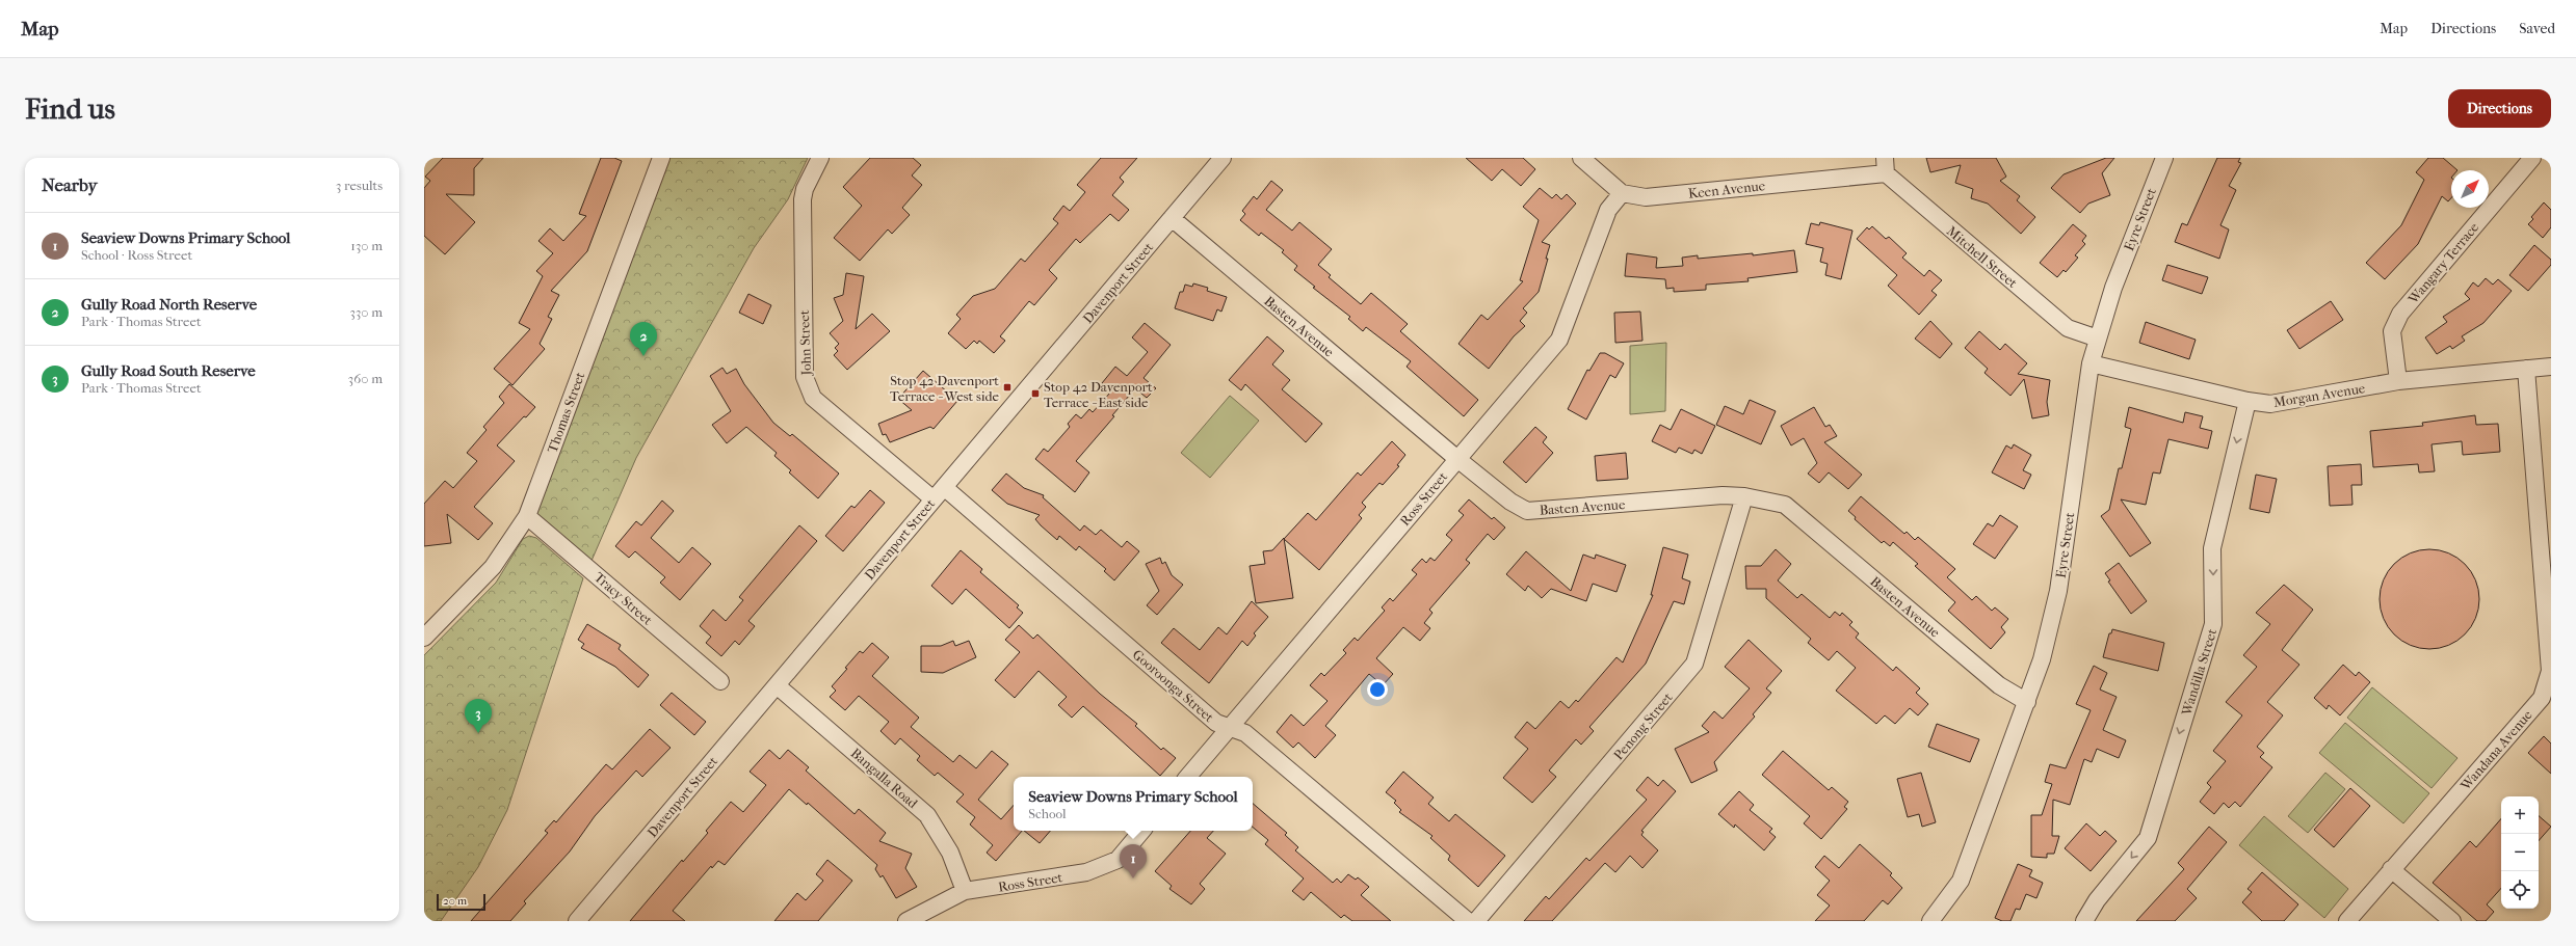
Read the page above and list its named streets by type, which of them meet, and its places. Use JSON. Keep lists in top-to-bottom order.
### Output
{
  "streets": {
    "street": [
      "Keen Avenue",
      "Eyre Street",
      "Mitchell Street",
      "Wangary Terrace",
      "Davenport Street",
      "Basten Avenue",
      "John Street",
      "Morgan Avenue",
      "Thomas Street",
      "Ross Street",
      "Tracy Street",
      "Wandilla Street",
      "Gooroonga Street",
      "Penong Street",
      "Wandana Avenue",
      "Bangalla Road"
    ]
  },
  "crossings": [
    ["Keen Avenue", "Mitchell Street"],
    ["Keen Avenue", "Ross Street"],
    ["Eyre Street", "Mitchell Street"],
    ["Eyre Street", "Basten Avenue"],
    ["Eyre Street", "Morgan Avenue"],
    ["Wangary Terrace", "Morgan Avenue"],
    ["Davenport Street", "Basten Avenue"],
    ["Davenport Street", "John Street"],
    ["Davenport Street", "Gooroonga Street"],
    ["Davenport Street", "Bangalla Road"],
    ["Basten Avenue", "Ross Street"],
    ["Basten Avenue", "Penong Street"],
    ["Morgan Avenue", "Wandilla Street"],
    ["Morgan Avenue", "Wandana Avenue"],
    ["Thomas Street", "Tracy Street"],
    ["Ross Street", "Gooroonga Street"],
    ["Ross Street", "Bangalla Road"]
  ],
  "one_way": ["Wandilla Street"],
  "places": {
    "transit": ["Stop 42 Davenport Terrace - West side", "Stop 42 Davenport Terrace - East side"]
  },
  "scale_bar": "20 m",
  "north": "top right",
  "page": {
    "header": "Map",
    "nav": ["Map", "Directions", "Saved"],
    "buttons": "Directions",
    "title": "Find us",
    "heading": ["Nearby", "3 results"],
    "list": [
      {
        "mark": "1",
        "name": "Seaview Downs Primary School",
        "note": "School · Ross Street",
        "value": "130 m"
      },
      {
        "mark": "2",
        "name": "Gully Road North Reserve",
        "note": "Park · Thomas Street",
        "value": "330 m"
      },
      {
        "mark": "3",
        "name": "Gully Road South Reserve",
        "note": "Park · Thomas Street",
        "value": "360 m"
      }
    ],
    "pins": ["2", "3", "1"],
    "popup": ["Seaview Downs Primary School", "School"],
    "map_buttons": ["+", "−"],
    "scale": "20 m"
  }
}
